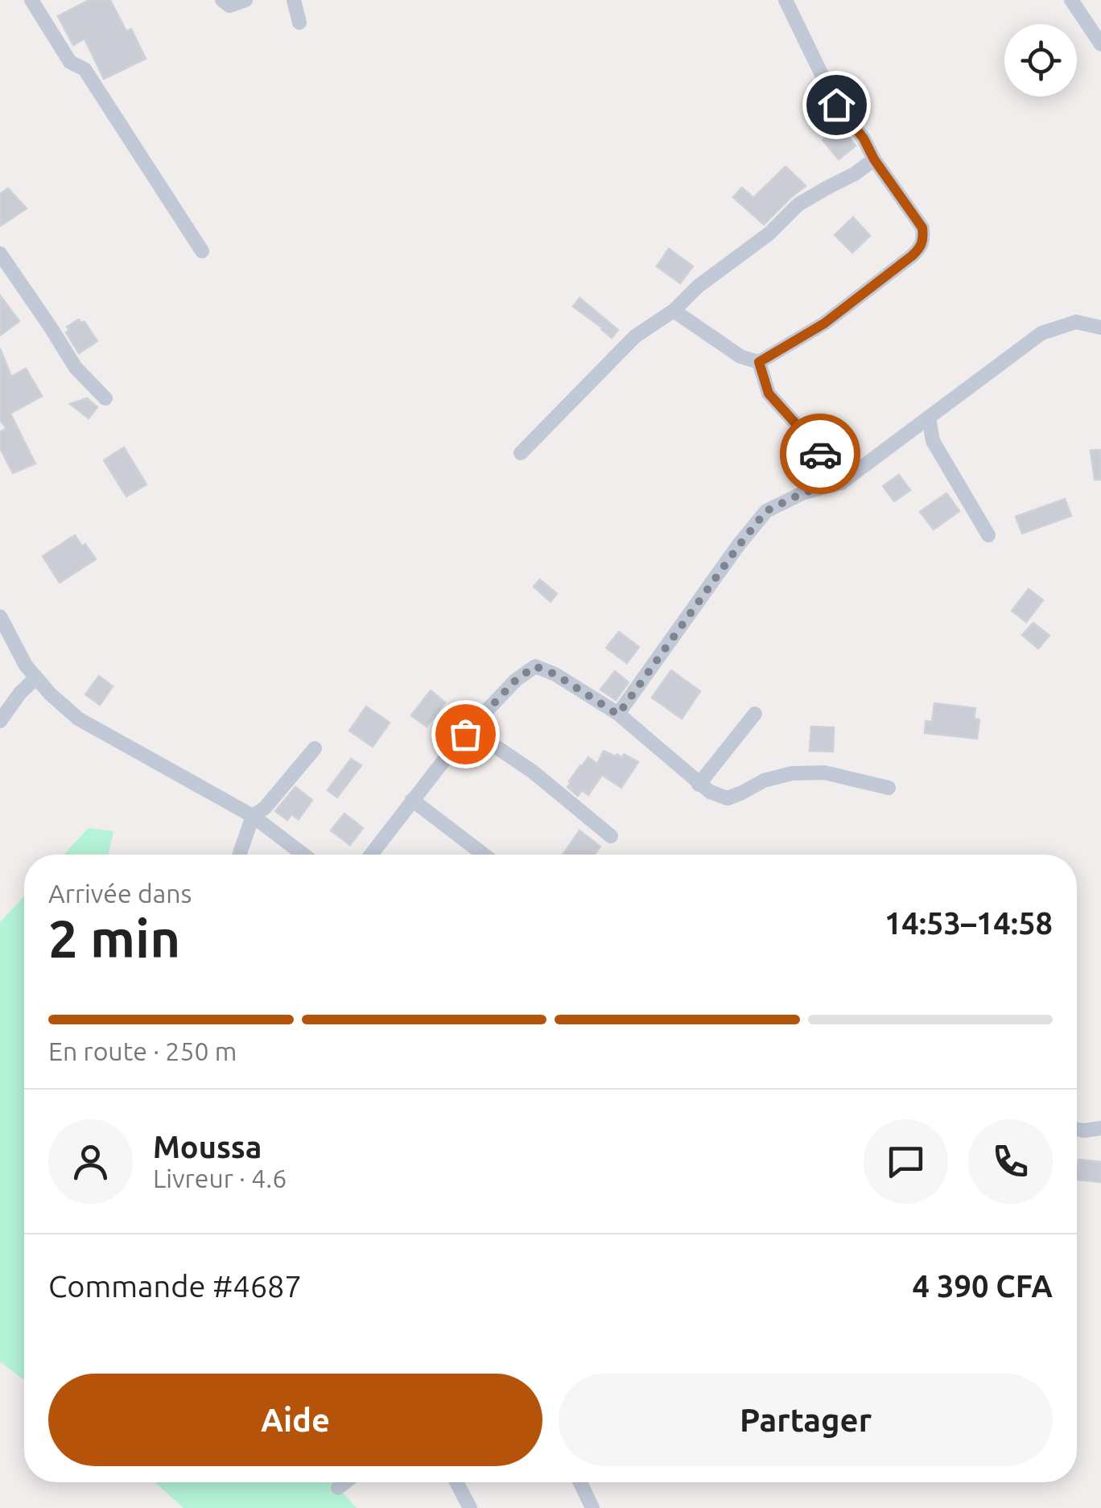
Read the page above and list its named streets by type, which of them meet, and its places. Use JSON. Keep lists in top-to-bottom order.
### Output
{
  "page": {
    "heading": ["2 min", "Arrivée dans", "14:53–14:58"],
    "panel": [
      "Moussa",
      "Livreur · 4.6",
      "Commande #4687",
      "4 390 CFA"
    ],
    "bar": "En route · 250 m",
    "buttons": ["Aide", "Partager"]
  }
}
